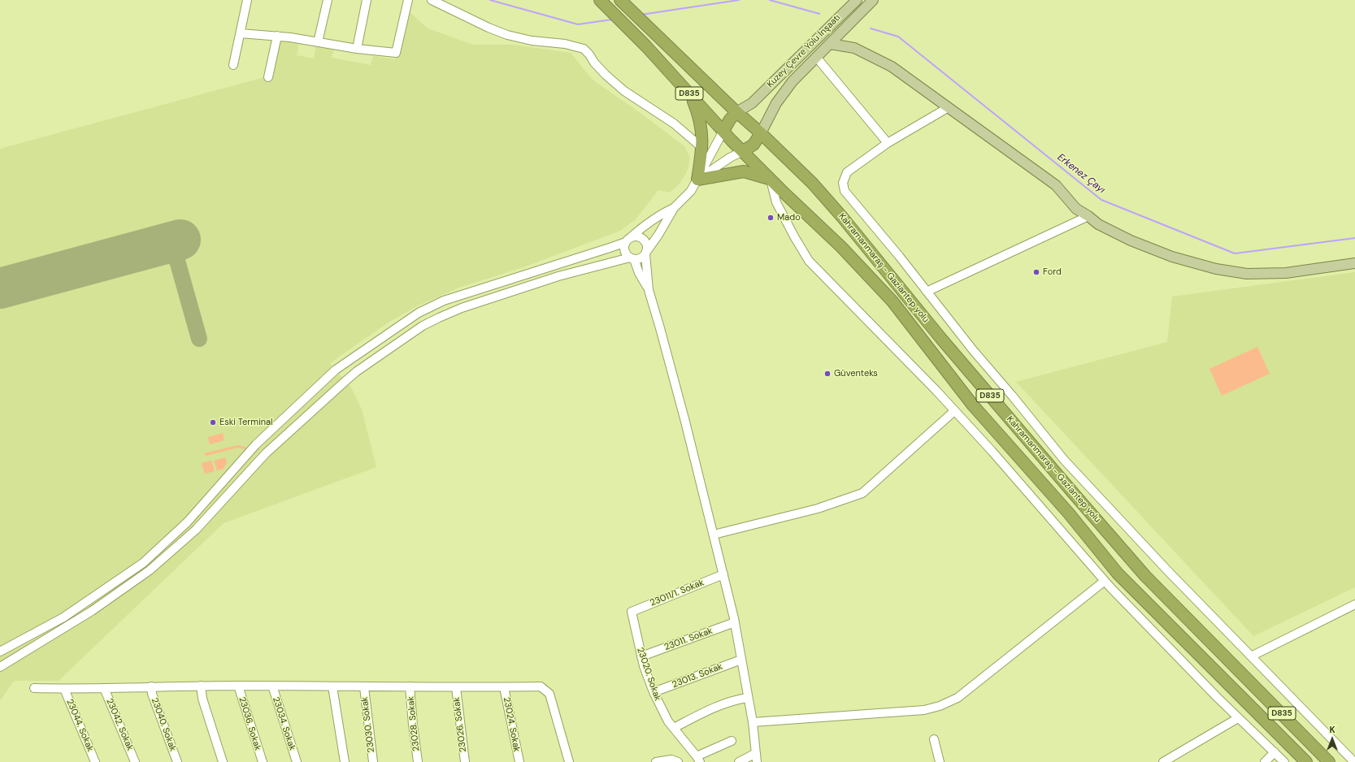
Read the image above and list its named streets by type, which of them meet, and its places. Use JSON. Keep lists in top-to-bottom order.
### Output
{
  "streets": {
    "highway": ["D835", "Kahramanmaraş - Gaziantep yolu"],
    "main road": ["Kuzey Çevre Yolu İnşaatı"],
    "street": [
      "23011/1. Sokak",
      "23011. Sokak",
      "23020. Sokak",
      "23013. Sokak",
      "23036. Sokak",
      "23034. Sokak",
      "23028. Sokak",
      "23042. Sokak",
      "23040. Sokak",
      "23030. Sokak",
      "23026. Sokak",
      "23024. Sokak",
      "23044. Sokak"
    ]
  },
  "crossings": [
    ["Kuzey Çevre Yolu İnşaatı", "D835"],
    ["Kuzey Çevre Yolu İnşaatı", "Kahramanmaraş - Gaziantep yolu"],
    ["D835", "Kahramanmaraş - Gaziantep yolu"],
    ["23011/1. Sokak", "23020. Sokak"],
    ["23011. Sokak", "23020. Sokak"],
    ["23020. Sokak", "23013. Sokak"]
  ],
  "water": ["Erkenez Çayı"],
  "places": [
    "Mado",
    "Ford",
    "Güventeks",
    "Eski Terminal"
  ],
  "north": "top"
}
